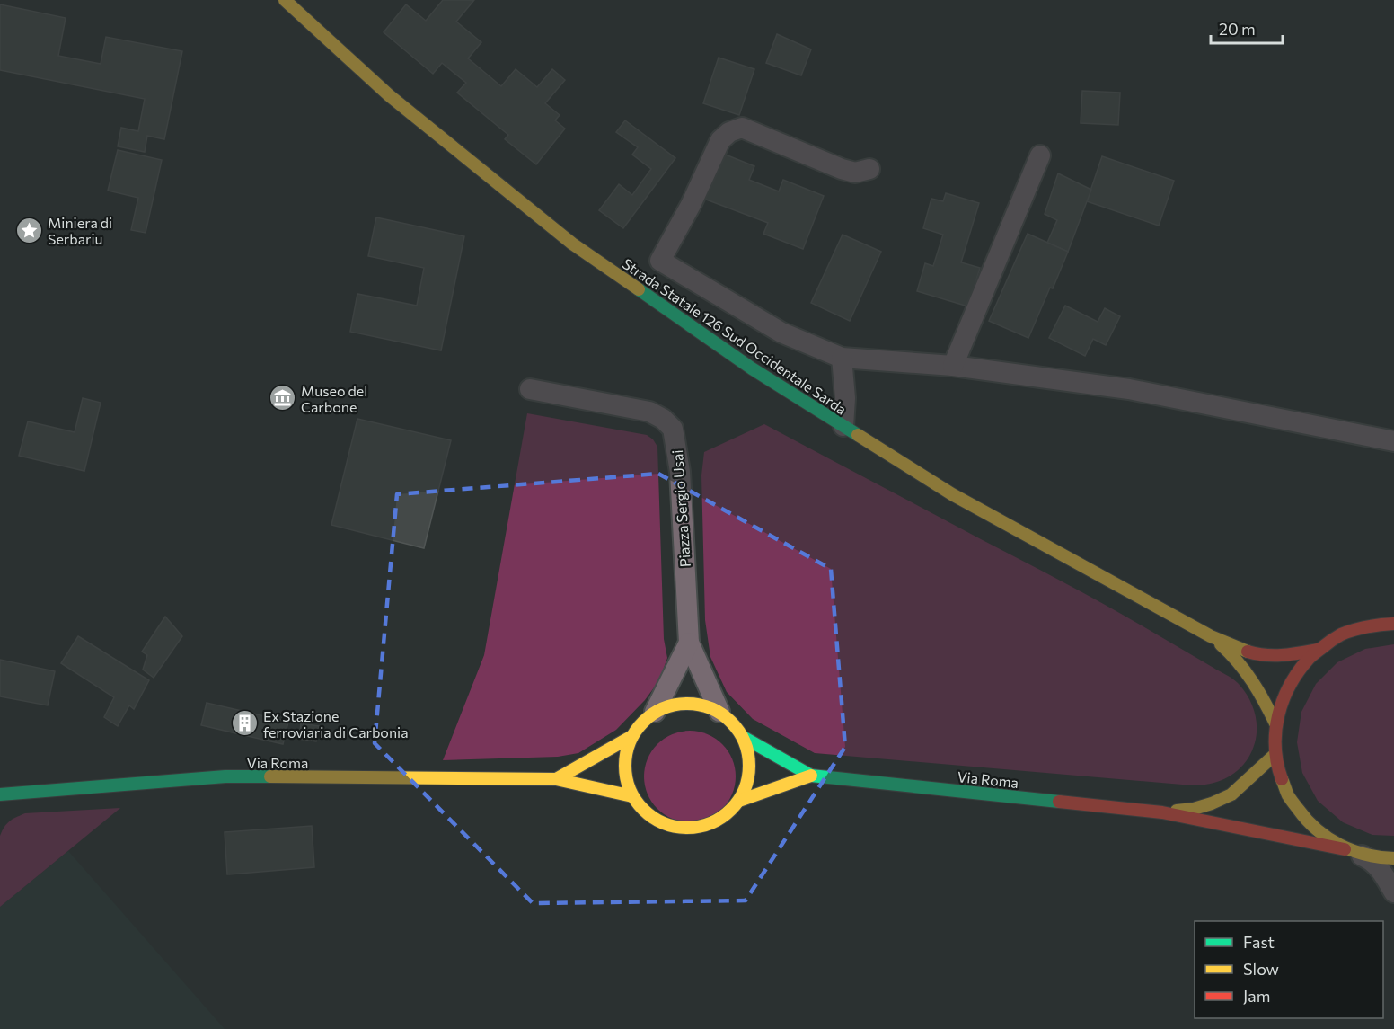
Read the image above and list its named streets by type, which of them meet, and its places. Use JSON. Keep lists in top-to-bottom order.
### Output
{
  "streets": {
    "main road": ["Strada Statale 126 Sud Occidentale Sarda", "Via Roma"],
    "street": ["Piazza Sergio Usai"]
  },
  "crossings": [
    ["Piazza Sergio Usai", "Via Roma"]
  ],
  "places": {
    "place": ["Miniera di Serbariu"],
    "museum": ["Museo del Carbone"],
    "building": ["Ex Stazione ferroviaria di Carbonia"]
  },
  "legend": ["Fast", "Slow", "Jam"],
  "scale_bar": "20 m"
}
